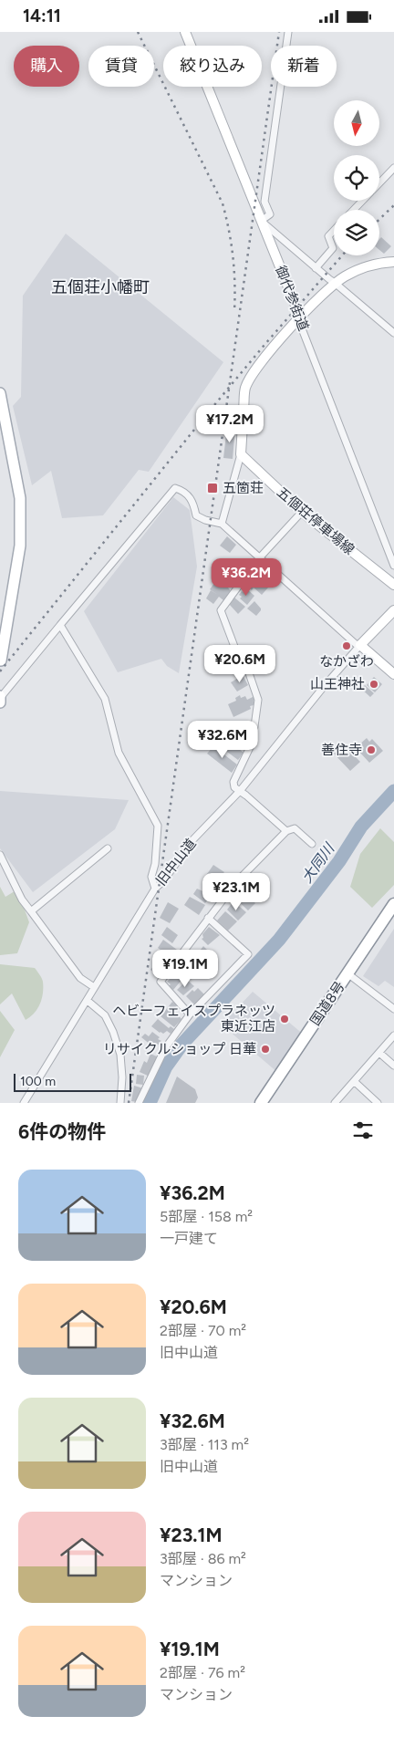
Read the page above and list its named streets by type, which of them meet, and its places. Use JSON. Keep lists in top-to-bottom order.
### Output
{
  "streets": {
    "highway": ["国道8号"],
    "street": ["御代参街道", "五個荘停車場線", "旧中山道"]
  },
  "districts": ["五個荘小幡町"],
  "water": ["大同川"],
  "places": {
    "transit": ["五箇荘"],
    "other": [
      "なかざわ",
      "山王神社",
      "善住寺",
      "ヘビーフェイスプラネッツ 東近江店",
      "リサイクルショップ 日華"
    ]
  },
  "scale_bar": "100 m",
  "north": "bottom",
  "page": {
    "status": "14:11",
    "chip": [
      "購入",
      "賃貸",
      "絞り込み",
      "新着"
    ],
    "price": [
      "¥17.2M",
      "¥36.2M",
      "¥20.6M",
      "¥32.6M",
      "¥23.1M",
      "¥19.1M"
    ],
    "scale": "100 m",
    "heading": "6件の物件",
    "list": [
      {
        "name": "¥36.2M",
        "note": "5部屋 · 158 m² · 一戸建て"
      },
      {
        "name": "¥20.6M",
        "note": "2部屋 · 70 m² · 旧中山道"
      },
      {
        "name": "¥32.6M",
        "note": "3部屋 · 113 m² · 旧中山道"
      },
      {
        "name": "¥23.1M",
        "note": "3部屋 · 86 m² · マンション"
      },
      {
        "name": "¥19.1M",
        "note": "2部屋 · 76 m² · マンション"
      }
    ]
  }
}
